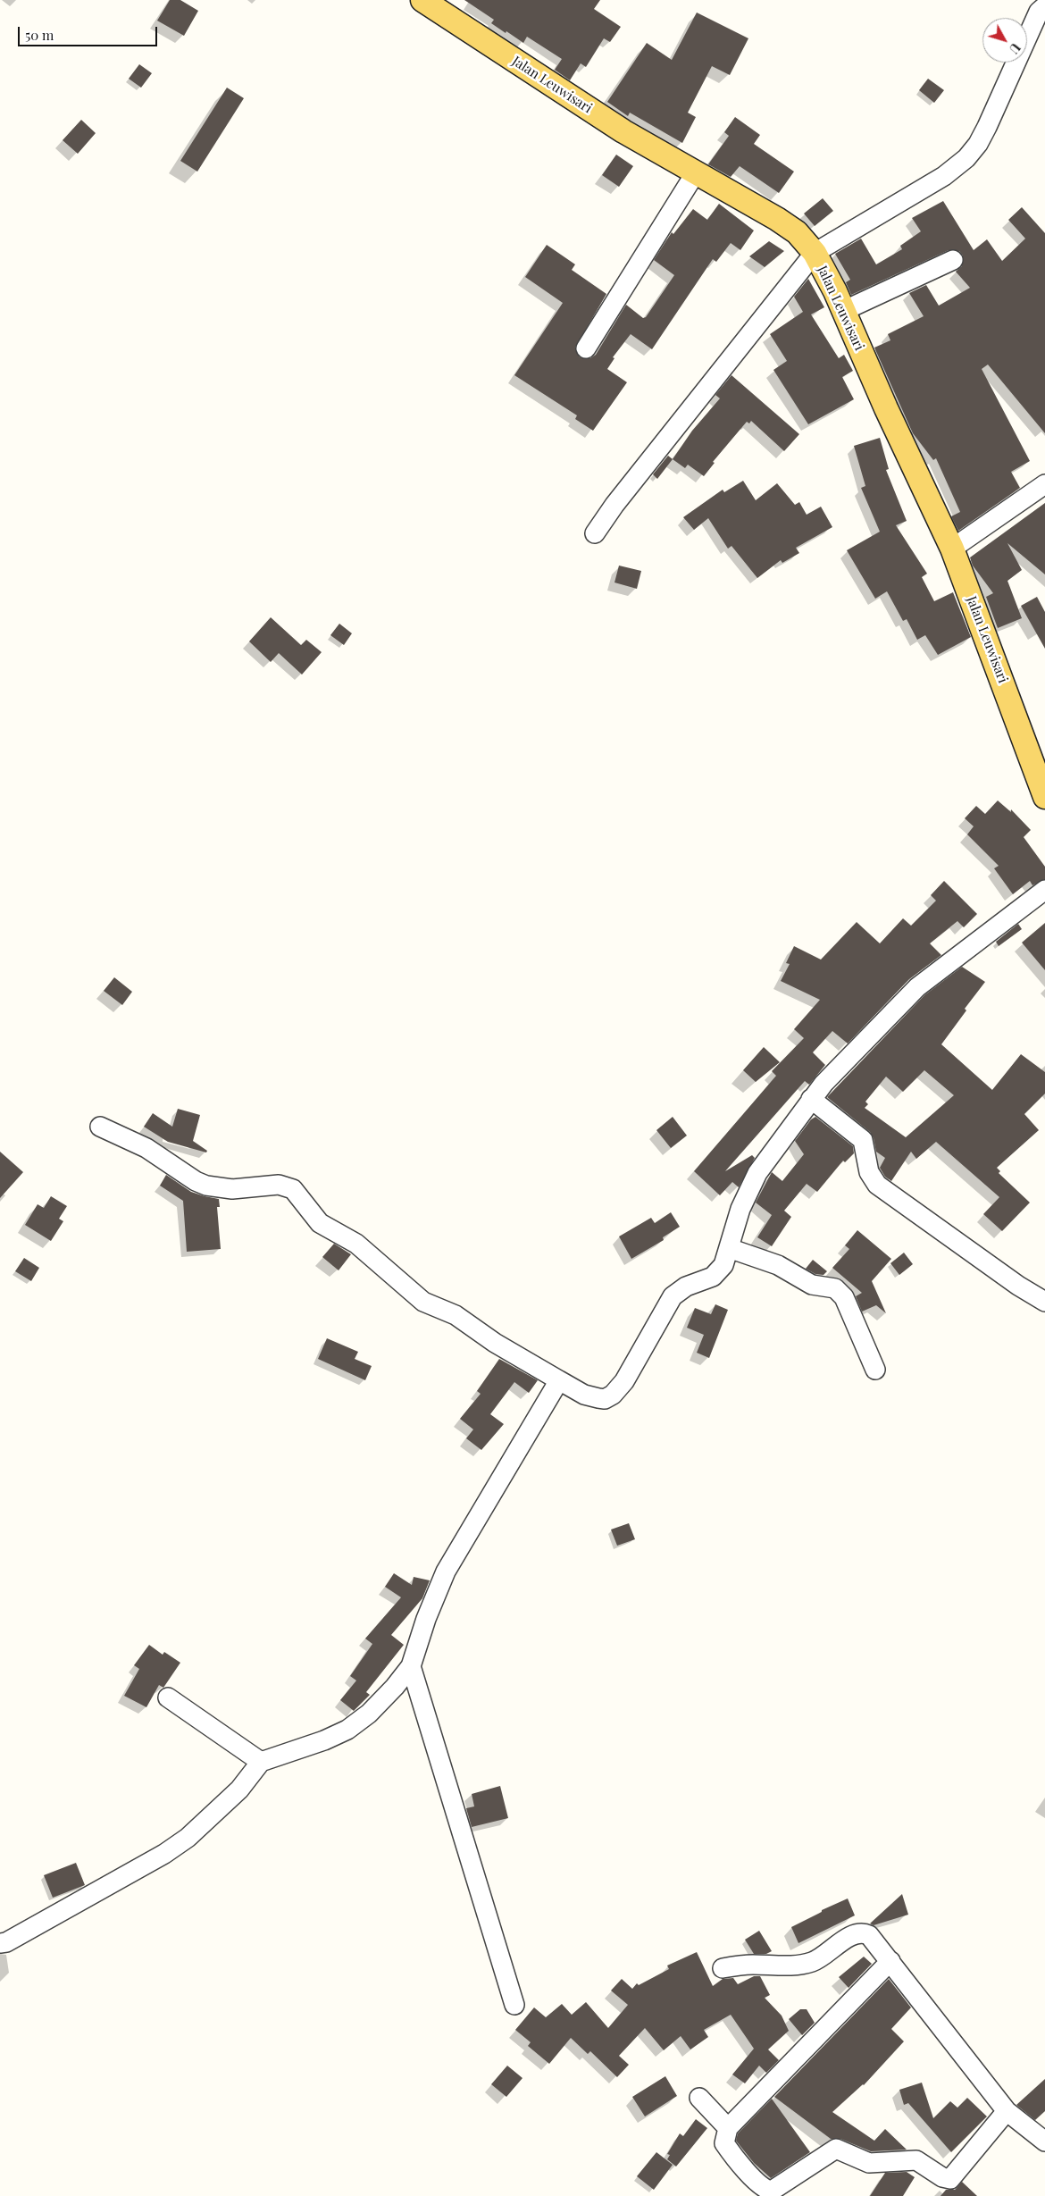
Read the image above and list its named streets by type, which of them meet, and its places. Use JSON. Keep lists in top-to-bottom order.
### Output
{
  "streets": {
    "main road": ["Jalan Leuwisari"]
  },
  "scale_bar": "50 m",
  "north": "bottom right"
}
